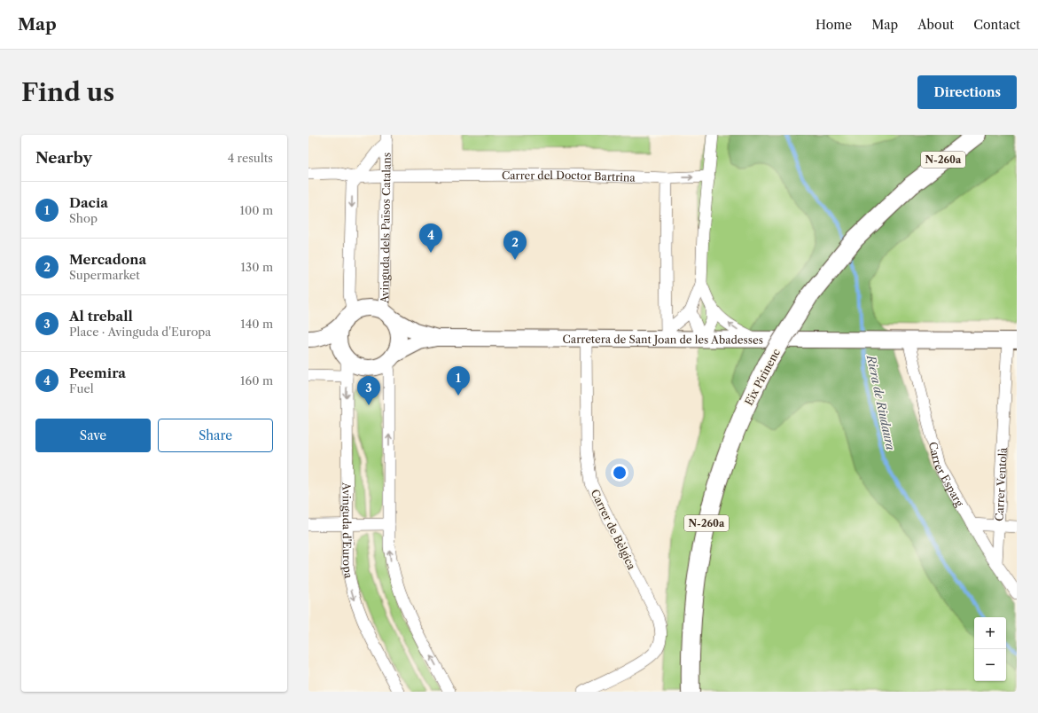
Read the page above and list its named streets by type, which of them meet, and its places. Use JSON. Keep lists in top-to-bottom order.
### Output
{
  "streets": {
    "main road": ["N-260a", "Carretera de Sant Joan de les Abadesses", "Eix Pirinenc"],
    "street": [
      "Carrer del Doctor Bartrina",
      "Avinguda dels Països Catalans",
      "Carrer Esparg",
      "Carrer Ventolà",
      "Carrer de Bèlgica",
      "Avinguda d'Europa"
    ]
  },
  "crossings": [
    ["Carrer del Doctor Bartrina", "Avinguda dels Països Catalans"],
    ["Avinguda dels Països Catalans", "Carretera de Sant Joan de les Abadesses"],
    ["Avinguda dels Països Catalans", "Avinguda d'Europa"],
    ["Carretera de Sant Joan de les Abadesses", "Carrer Esparg"],
    ["Carretera de Sant Joan de les Abadesses", "Carrer Ventolà"],
    ["Carretera de Sant Joan de les Abadesses", "Carrer de Bèlgica"],
    ["Carretera de Sant Joan de les Abadesses", "Avinguda d'Europa"],
    ["Carrer Esparg", "Carrer Ventolà"]
  ],
  "water": ["Riera de Riudaura"],
  "page": {
    "header": "Map",
    "nav": [
      "Home",
      "Map",
      "About",
      "Contact"
    ],
    "buttons": [
      "Directions",
      ["Save", "Share"]
    ],
    "title": "Find us",
    "heading": ["Nearby", "4 results"],
    "list": [
      {
        "mark": "1",
        "name": "Dacia",
        "note": "Shop",
        "value": "100 m"
      },
      {
        "mark": "2",
        "name": "Mercadona",
        "note": "Supermarket",
        "value": "130 m"
      },
      {
        "mark": "3",
        "name": "Al treball",
        "note": "Place · Avinguda d'Europa",
        "value": "140 m"
      },
      {
        "mark": "4",
        "name": "Peemira",
        "note": "Fuel",
        "value": "160 m"
      }
    ],
    "pins": [
      "4",
      "2",
      "1",
      "3"
    ],
    "map_buttons": ["+", "−"]
  }
}
